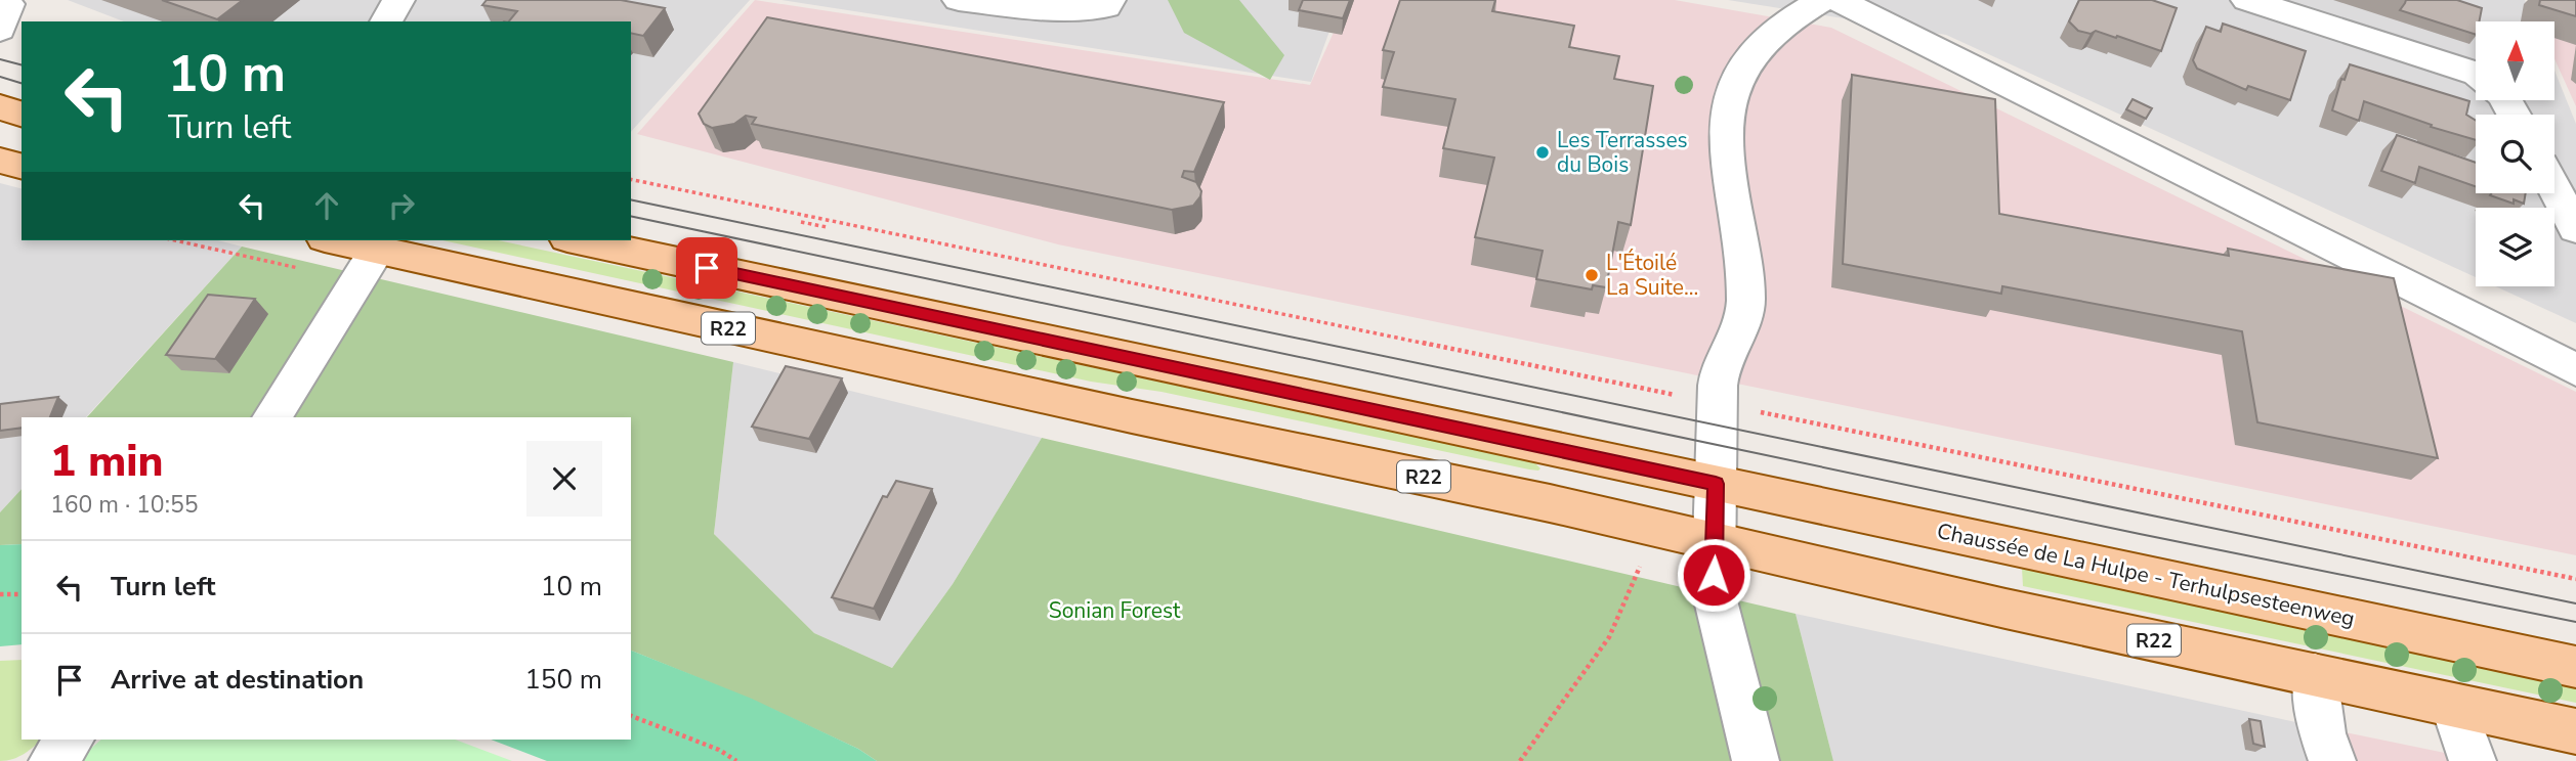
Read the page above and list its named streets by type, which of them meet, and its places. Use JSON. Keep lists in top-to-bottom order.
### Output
{
  "streets": {
    "main road": ["R22", "Chaussée de La Hulpe - Terhulpsesteenweg"]
  },
  "parks": ["Sonian Forest"],
  "places": ["Les Terrasses du Bois", "L'Étoilé La Suite..."],
  "north": "top",
  "page": {
    "turn": ["10 m", "Turn left"],
    "heading": ["1 min", "160 m · 10:55"],
    "list": [
      {
        "name": "Turn left",
        "value": "10 m"
      },
      {
        "name": "Arrive at destination",
        "value": "150 m"
      }
    ]
  }
}
